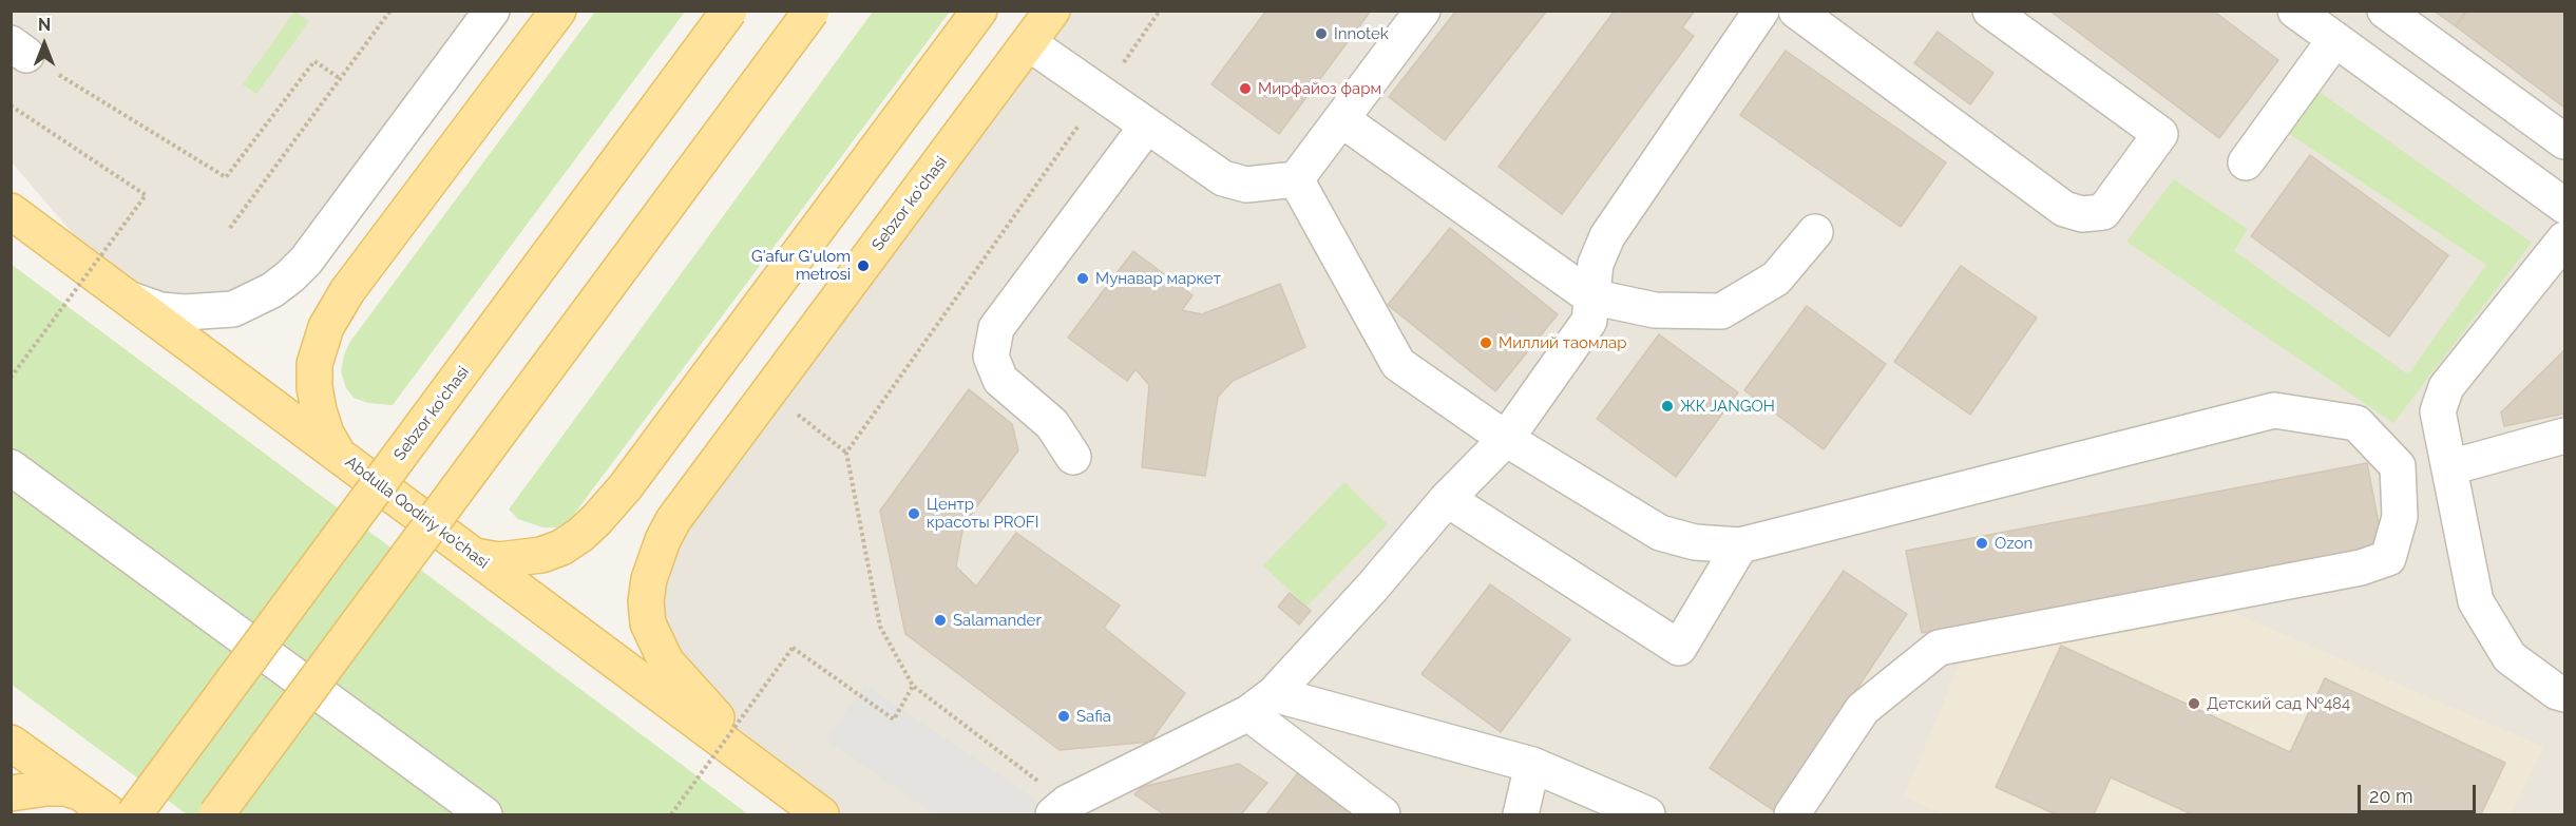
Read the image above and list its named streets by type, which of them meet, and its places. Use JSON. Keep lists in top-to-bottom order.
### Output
{
  "streets": {
    "main road": ["Sebzor ko‘chasi", "Abdulla Qodiriy ko'chasi"]
  },
  "crossings": [
    ["Sebzor ko‘chasi", "Abdulla Qodiriy ko'chasi"]
  ],
  "places": [
    "Innotek",
    "Мирфайоз фарм",
    "G'afur G'ulom metrosi",
    "Мунавар маркет",
    "Миллий таомлар",
    "ЖК JANGOH",
    "Центр красоты PROFI",
    "Ozon",
    "Salamander",
    "Детский сад №484",
    "Safia"
  ],
  "scale_bar": "20 m",
  "north": "top"
}
